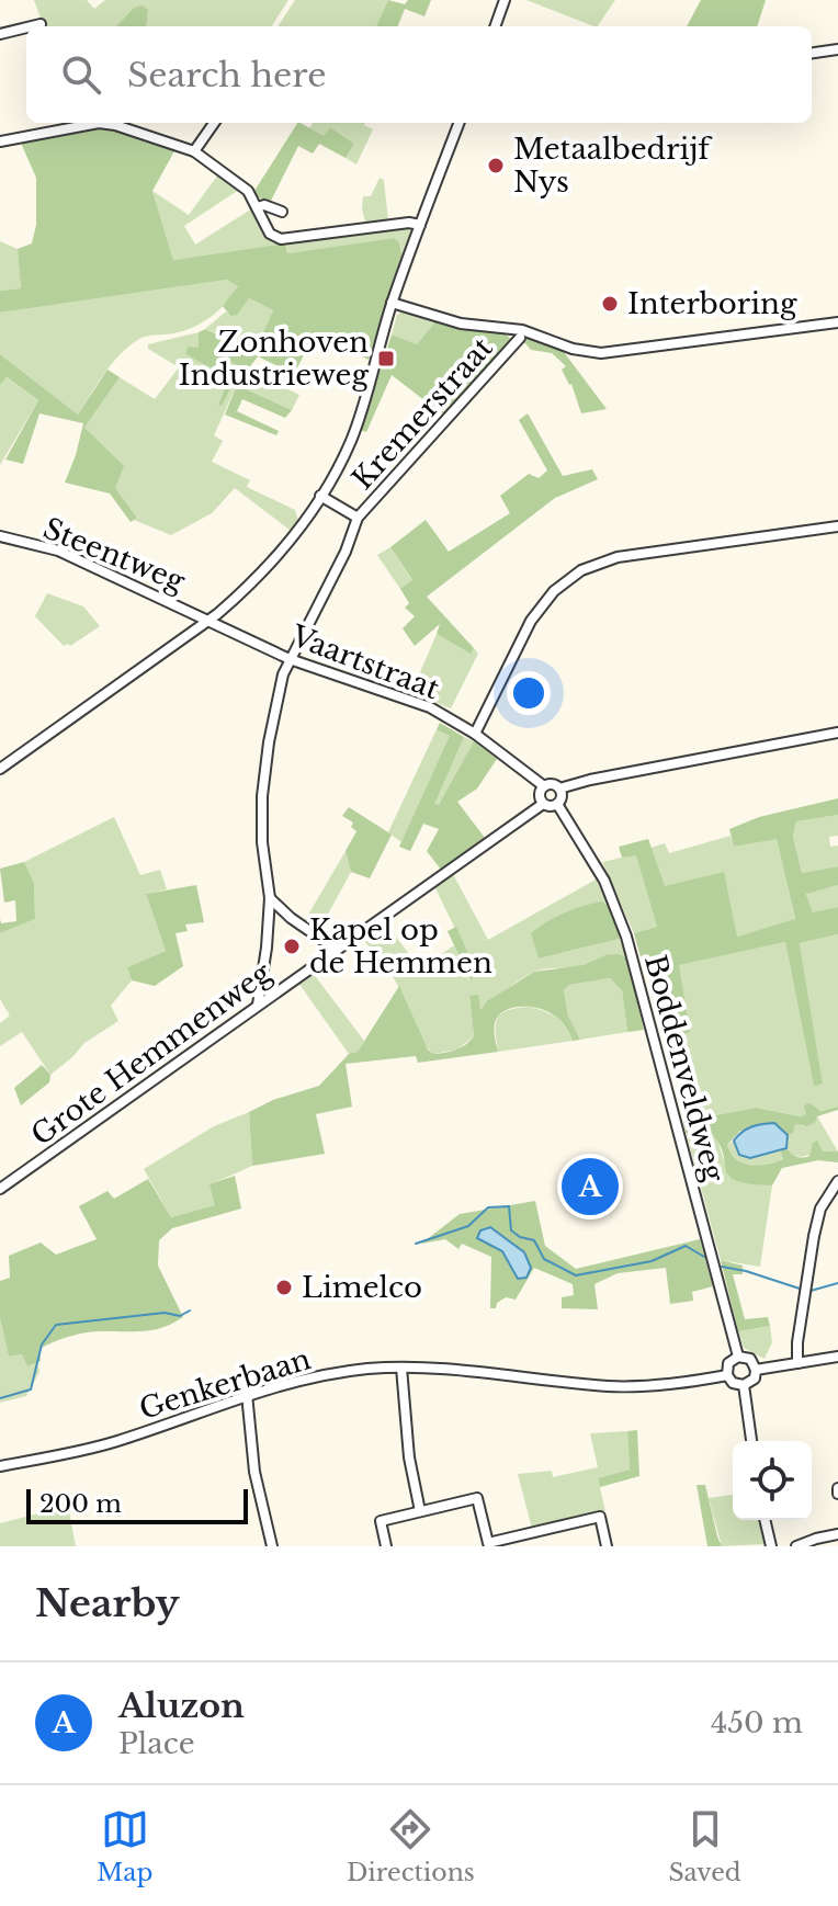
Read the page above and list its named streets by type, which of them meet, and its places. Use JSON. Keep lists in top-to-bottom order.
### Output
{
  "streets": {
    "street": [
      "Kremerstraat",
      "Steentweg",
      "Vaartstraat",
      "Grote Hemmenweg",
      "Boddenveldweg",
      "Genkerbaan"
    ]
  },
  "crossings": [
    ["Kremerstraat", "Vaartstraat"],
    ["Kremerstraat", "Grote Hemmenweg"],
    ["Steentweg", "Vaartstraat"],
    ["Vaartstraat", "Grote Hemmenweg"],
    ["Vaartstraat", "Boddenveldweg"],
    ["Grote Hemmenweg", "Boddenveldweg"],
    ["Boddenveldweg", "Genkerbaan"]
  ],
  "places": {
    "other": [
      "Metaalbedrijf Nys",
      "Interboring",
      "Kapel op de Hemmen",
      "Limelco"
    ],
    "transit": ["Zonhoven Industrieweg"]
  },
  "scale_bar": "200 m",
  "page": {
    "search": "Search here",
    "pins": "A",
    "scale": "200 m",
    "heading": "Nearby",
    "list": [
      {
        "mark": "A",
        "name": "Aluzon",
        "note": "Place",
        "value": "450 m"
      }
    ],
    "nav": ["Map", "Directions", "Saved"]
  }
}
